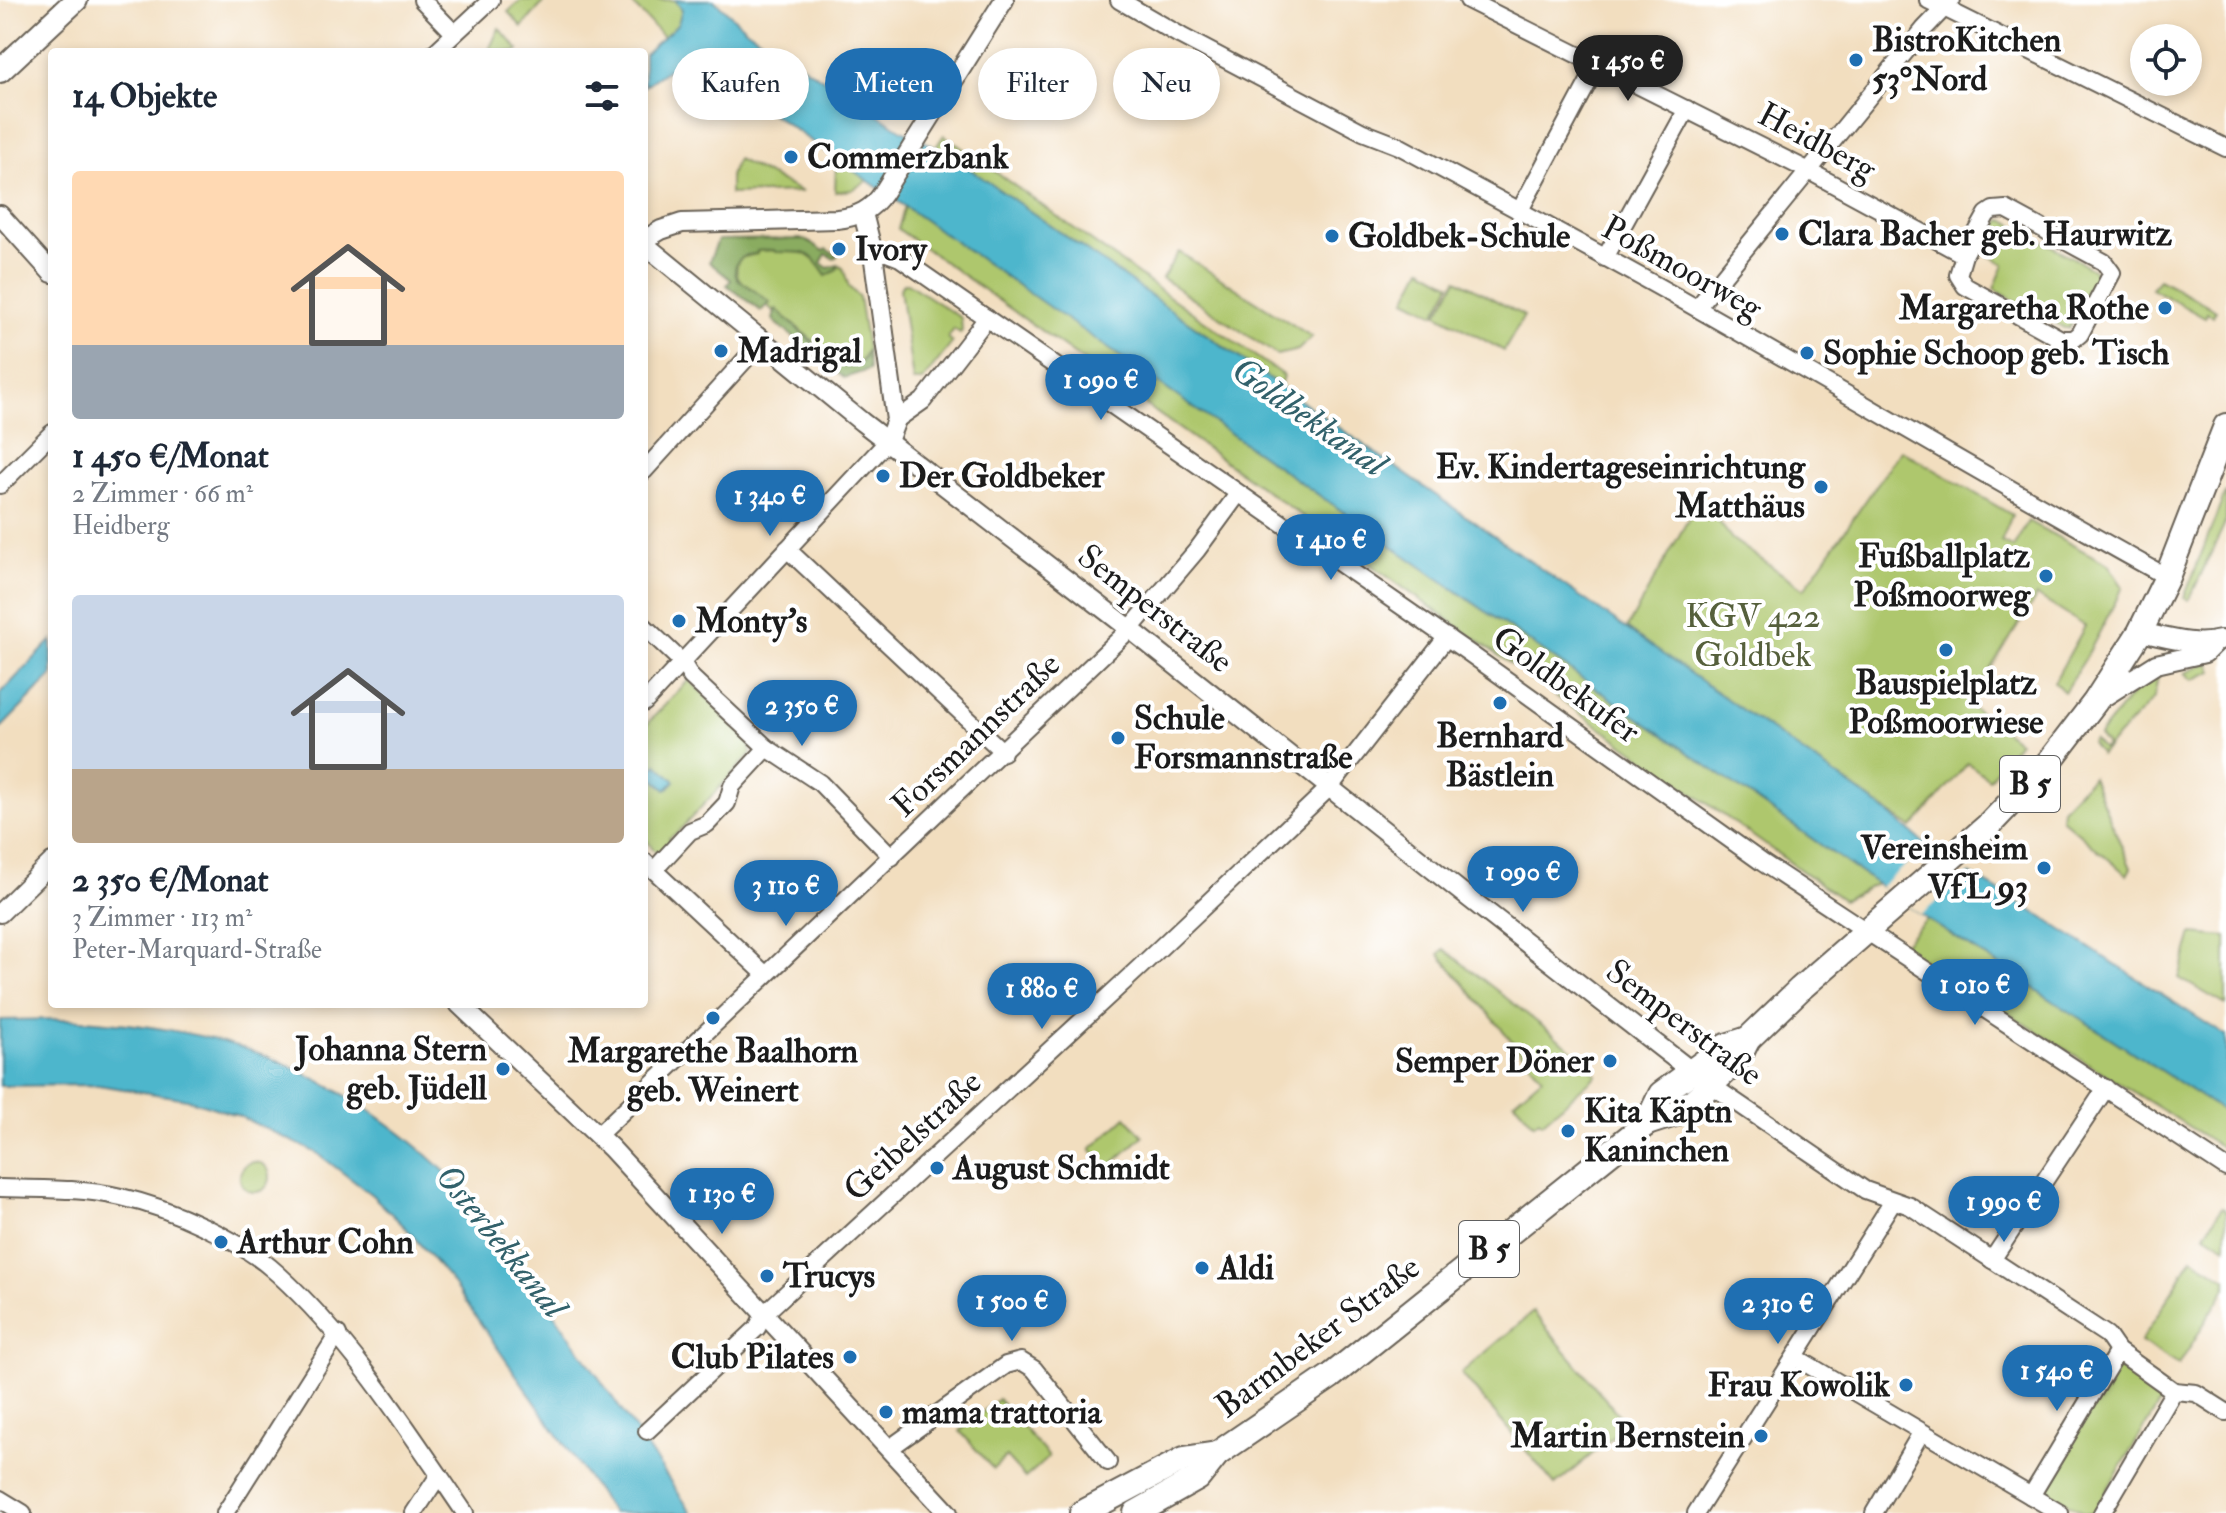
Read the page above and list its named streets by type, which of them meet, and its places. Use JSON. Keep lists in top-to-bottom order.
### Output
{
  "streets": {
    "main road": ["B 5", "Barmbeker Straße"],
    "street": [
      "Heidberg",
      "Poßmoorweg",
      "Semperstraße",
      "Goldbekufer",
      "Forsmannstraße",
      "Geibelstraße"
    ]
  },
  "crossings": [
    ["Poßmoorweg", "Barmbeker Straße"],
    ["Semperstraße", "Forsmannstraße"],
    ["Semperstraße", "Geibelstraße"],
    ["Semperstraße", "Barmbeker Straße"],
    ["Goldbekufer", "Forsmannstraße"],
    ["Goldbekufer", "Geibelstraße"],
    ["Goldbekufer", "Barmbeker Straße"]
  ],
  "water": ["Goldbekkanal", "Osterbekkanal"],
  "parks": ["KGV 422 Goldbek"],
  "places": [
    "BistroKitchen 53°Nord",
    "Commerzbank",
    "Clara Bacher geb. Haurwitz",
    "Goldbek-Schule",
    "Ivory",
    "Margaretha Rothe",
    "Madrigal",
    "Sophie Schoop geb. Tisch",
    "Der Goldbeker",
    "Ev. Kindertageseinrichtung Matthäus",
    "Fußballplatz Poßmoorweg",
    "Monty's",
    "Bauspielplatz Poßmoorwiese",
    "Bernhard Bästlein",
    "Schule Forsmannstraße",
    "Vereinsheim VfL 93",
    "Margarethe Baalhorn geb. Weinert",
    "Semper Döner",
    "Johanna Stern geb. Jüdell",
    "Kita Käptn Kaninchen",
    "August Schmidt",
    "Arthur Cohn",
    "Aldi",
    "Trucys",
    "Club Pilates",
    "Frau Kowolik",
    "mama trattoria",
    "Martin Bernstein"
  ],
  "page": {
    "price": [
      "1 450 €",
      "1 090 €",
      "1 340 €",
      "1 410 €",
      "2 350 €",
      "1 090 €",
      "3 110 €",
      "1 010 €",
      "1 880 €",
      "1 130 €",
      "1 990 €",
      "1 500 €",
      "2 310 €",
      "1 540 €"
    ],
    "chip": [
      "Kaufen",
      "Mieten",
      "Filter",
      "Neu"
    ],
    "heading": "14 Objekte",
    "list": [
      {
        "name": "1 450 €/Monat",
        "note": "2 Zimmer · 66 m² · Heidberg"
      },
      {
        "name": "2 350 €/Monat",
        "note": "3 Zimmer · 113 m² · Peter-Marquard-Straße"
      }
    ]
  }
}
